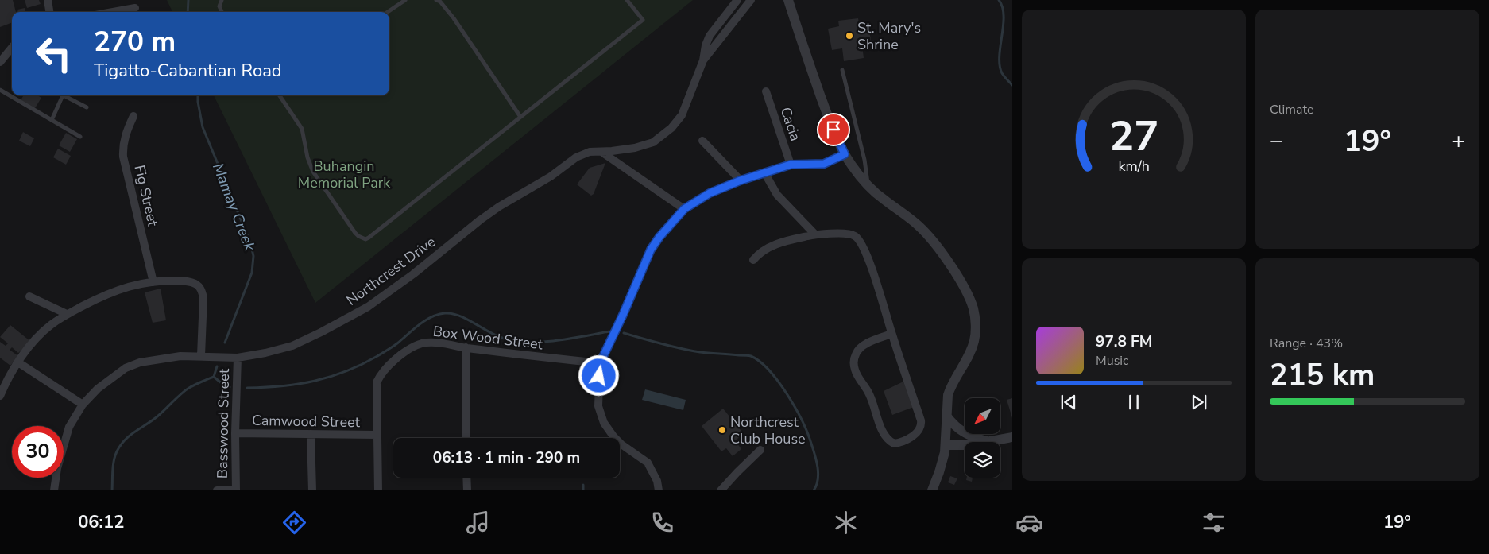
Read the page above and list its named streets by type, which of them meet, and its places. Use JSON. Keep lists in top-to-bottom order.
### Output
{
  "streets": {
    "street": [
      "Cacia",
      "Fig Street",
      "Northcrest Drive",
      "Box Wood Street",
      "Camwood Street",
      "Basswood Street"
    ]
  },
  "crossings": [
    ["Northcrest Drive", "Basswood Street"],
    ["Box Wood Street", "Camwood Street"],
    ["Camwood Street", "Basswood Street"]
  ],
  "water": ["Mamay Creek"],
  "parks": ["Buhangin Memorial Park"],
  "places": ["St. Mary's Shrine", "Northcrest Club House"],
  "north": "bottom left",
  "page": {
    "tile": [
      "Climate",
      ["Range · 43%", "215 km"]
    ],
    "turn": ["270 m", "Tigatto-Cabantian Road"],
    "heat": ["−", "19°", "+"],
    "song": ["97.8 FM", "Music"],
    "limit": "30",
    "trip": "06:13 · 1 min · 290 m",
    "tabs": ["06:12", "19°"],
    "gauge": ["27", "km/h"]
  }
}
